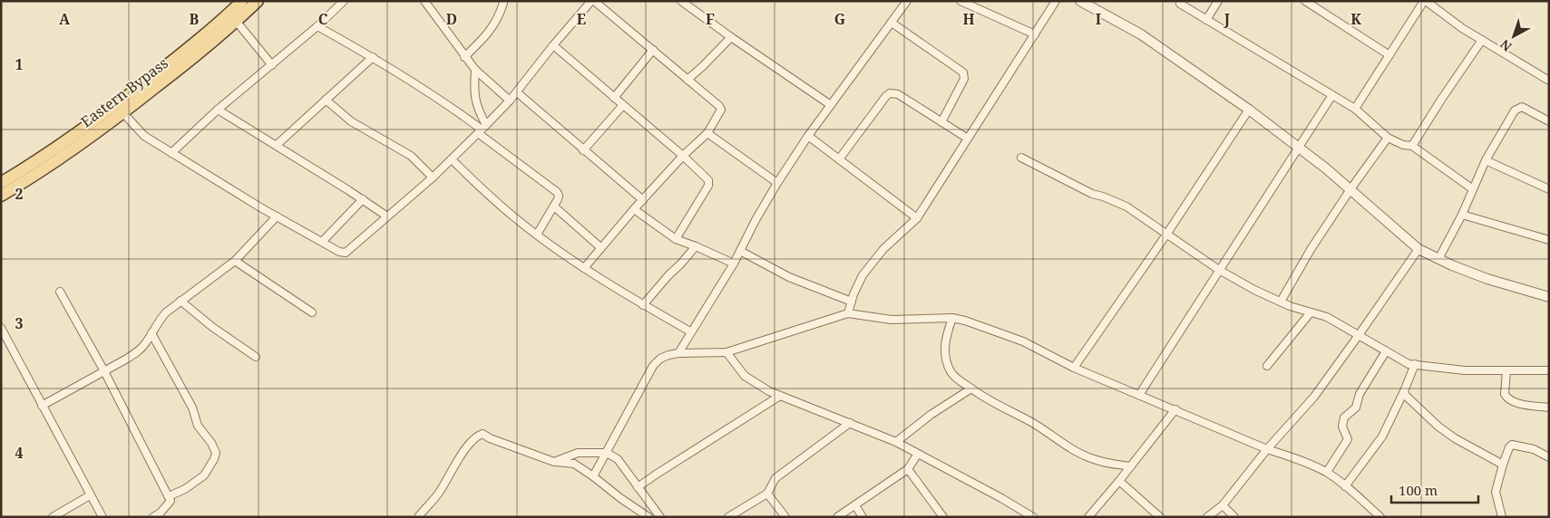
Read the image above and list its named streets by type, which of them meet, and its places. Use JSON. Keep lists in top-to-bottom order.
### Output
{
  "streets": {
    "main road": ["Eastern Bypass"]
  },
  "scale_bar": "100 m",
  "north": "bottom left",
  "grid": {
    "columns": [
      "A",
      "B",
      "C",
      "D",
      "E",
      "F",
      "G",
      "H",
      "I",
      "J",
      "K"
    ],
    "rows": [
      "1",
      "2",
      "3",
      "4"
    ]
  }
}
